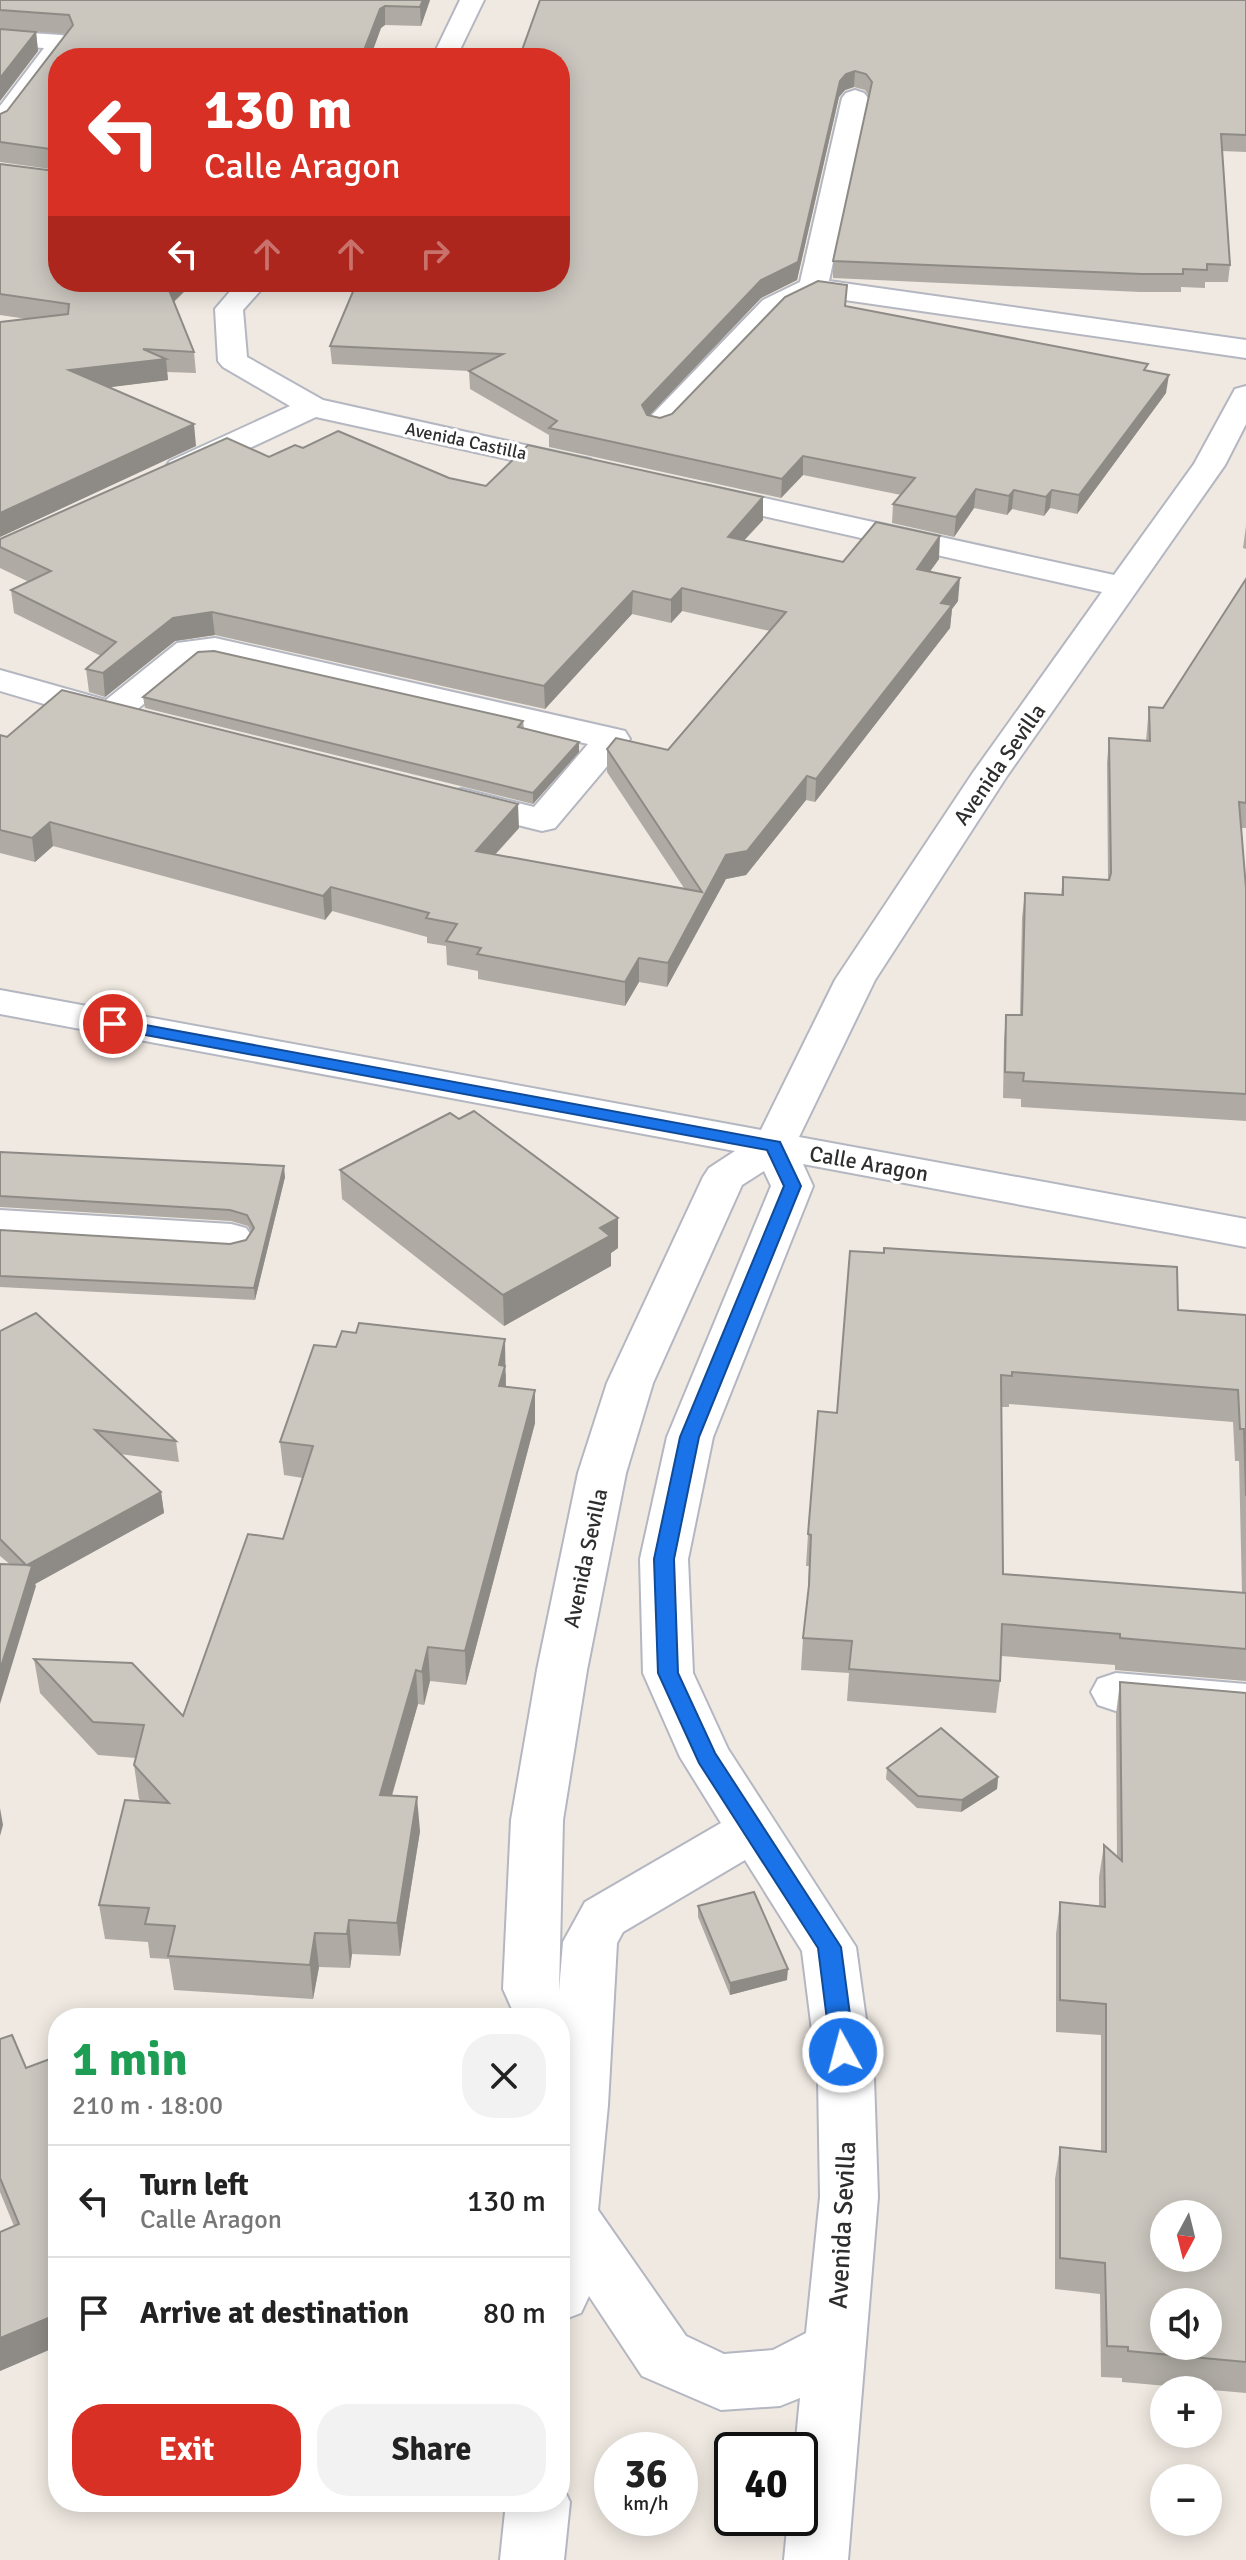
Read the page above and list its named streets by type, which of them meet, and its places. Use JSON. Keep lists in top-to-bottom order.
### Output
{
  "streets": {
    "street": ["Avenida Castilla", "Avenida Sevilla", "Calle Aragon"]
  },
  "crossings": [
    ["Avenida Sevilla", "Calle Aragon"]
  ],
  "north": "bottom",
  "page": {
    "turn": ["130 m", "Calle Aragon"],
    "heading": ["1 min", "210 m · 18:00"],
    "list": [
      {
        "name": "Turn left",
        "note": "Calle Aragon",
        "value": "130 m"
      },
      {
        "name": "Arrive at destination",
        "value": "80 m"
      }
    ],
    "map_buttons": ["+", "−"],
    "buttons": ["Exit", "Share"],
    "speed": "36 km/h",
    "limit": "40"
  }
}
